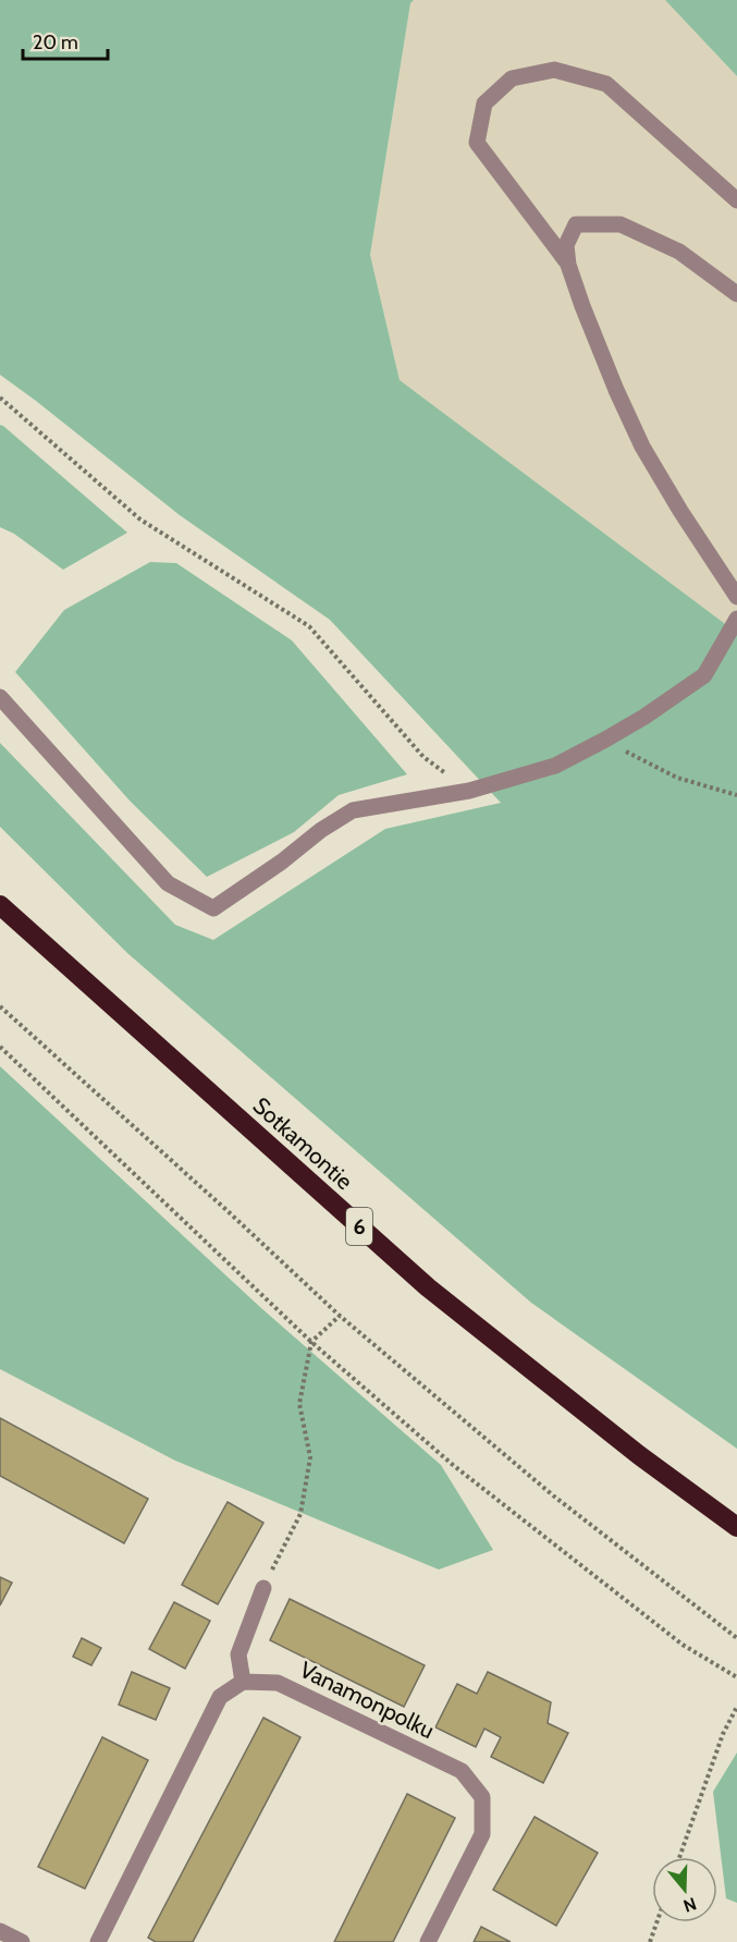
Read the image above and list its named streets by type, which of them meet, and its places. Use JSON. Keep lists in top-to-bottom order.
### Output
{
  "streets": {
    "highway": ["Sotkamontie", "6"],
    "street": ["Vanamonpolku"]
  },
  "scale_bar": "20 m",
  "north": "bottom"
}
